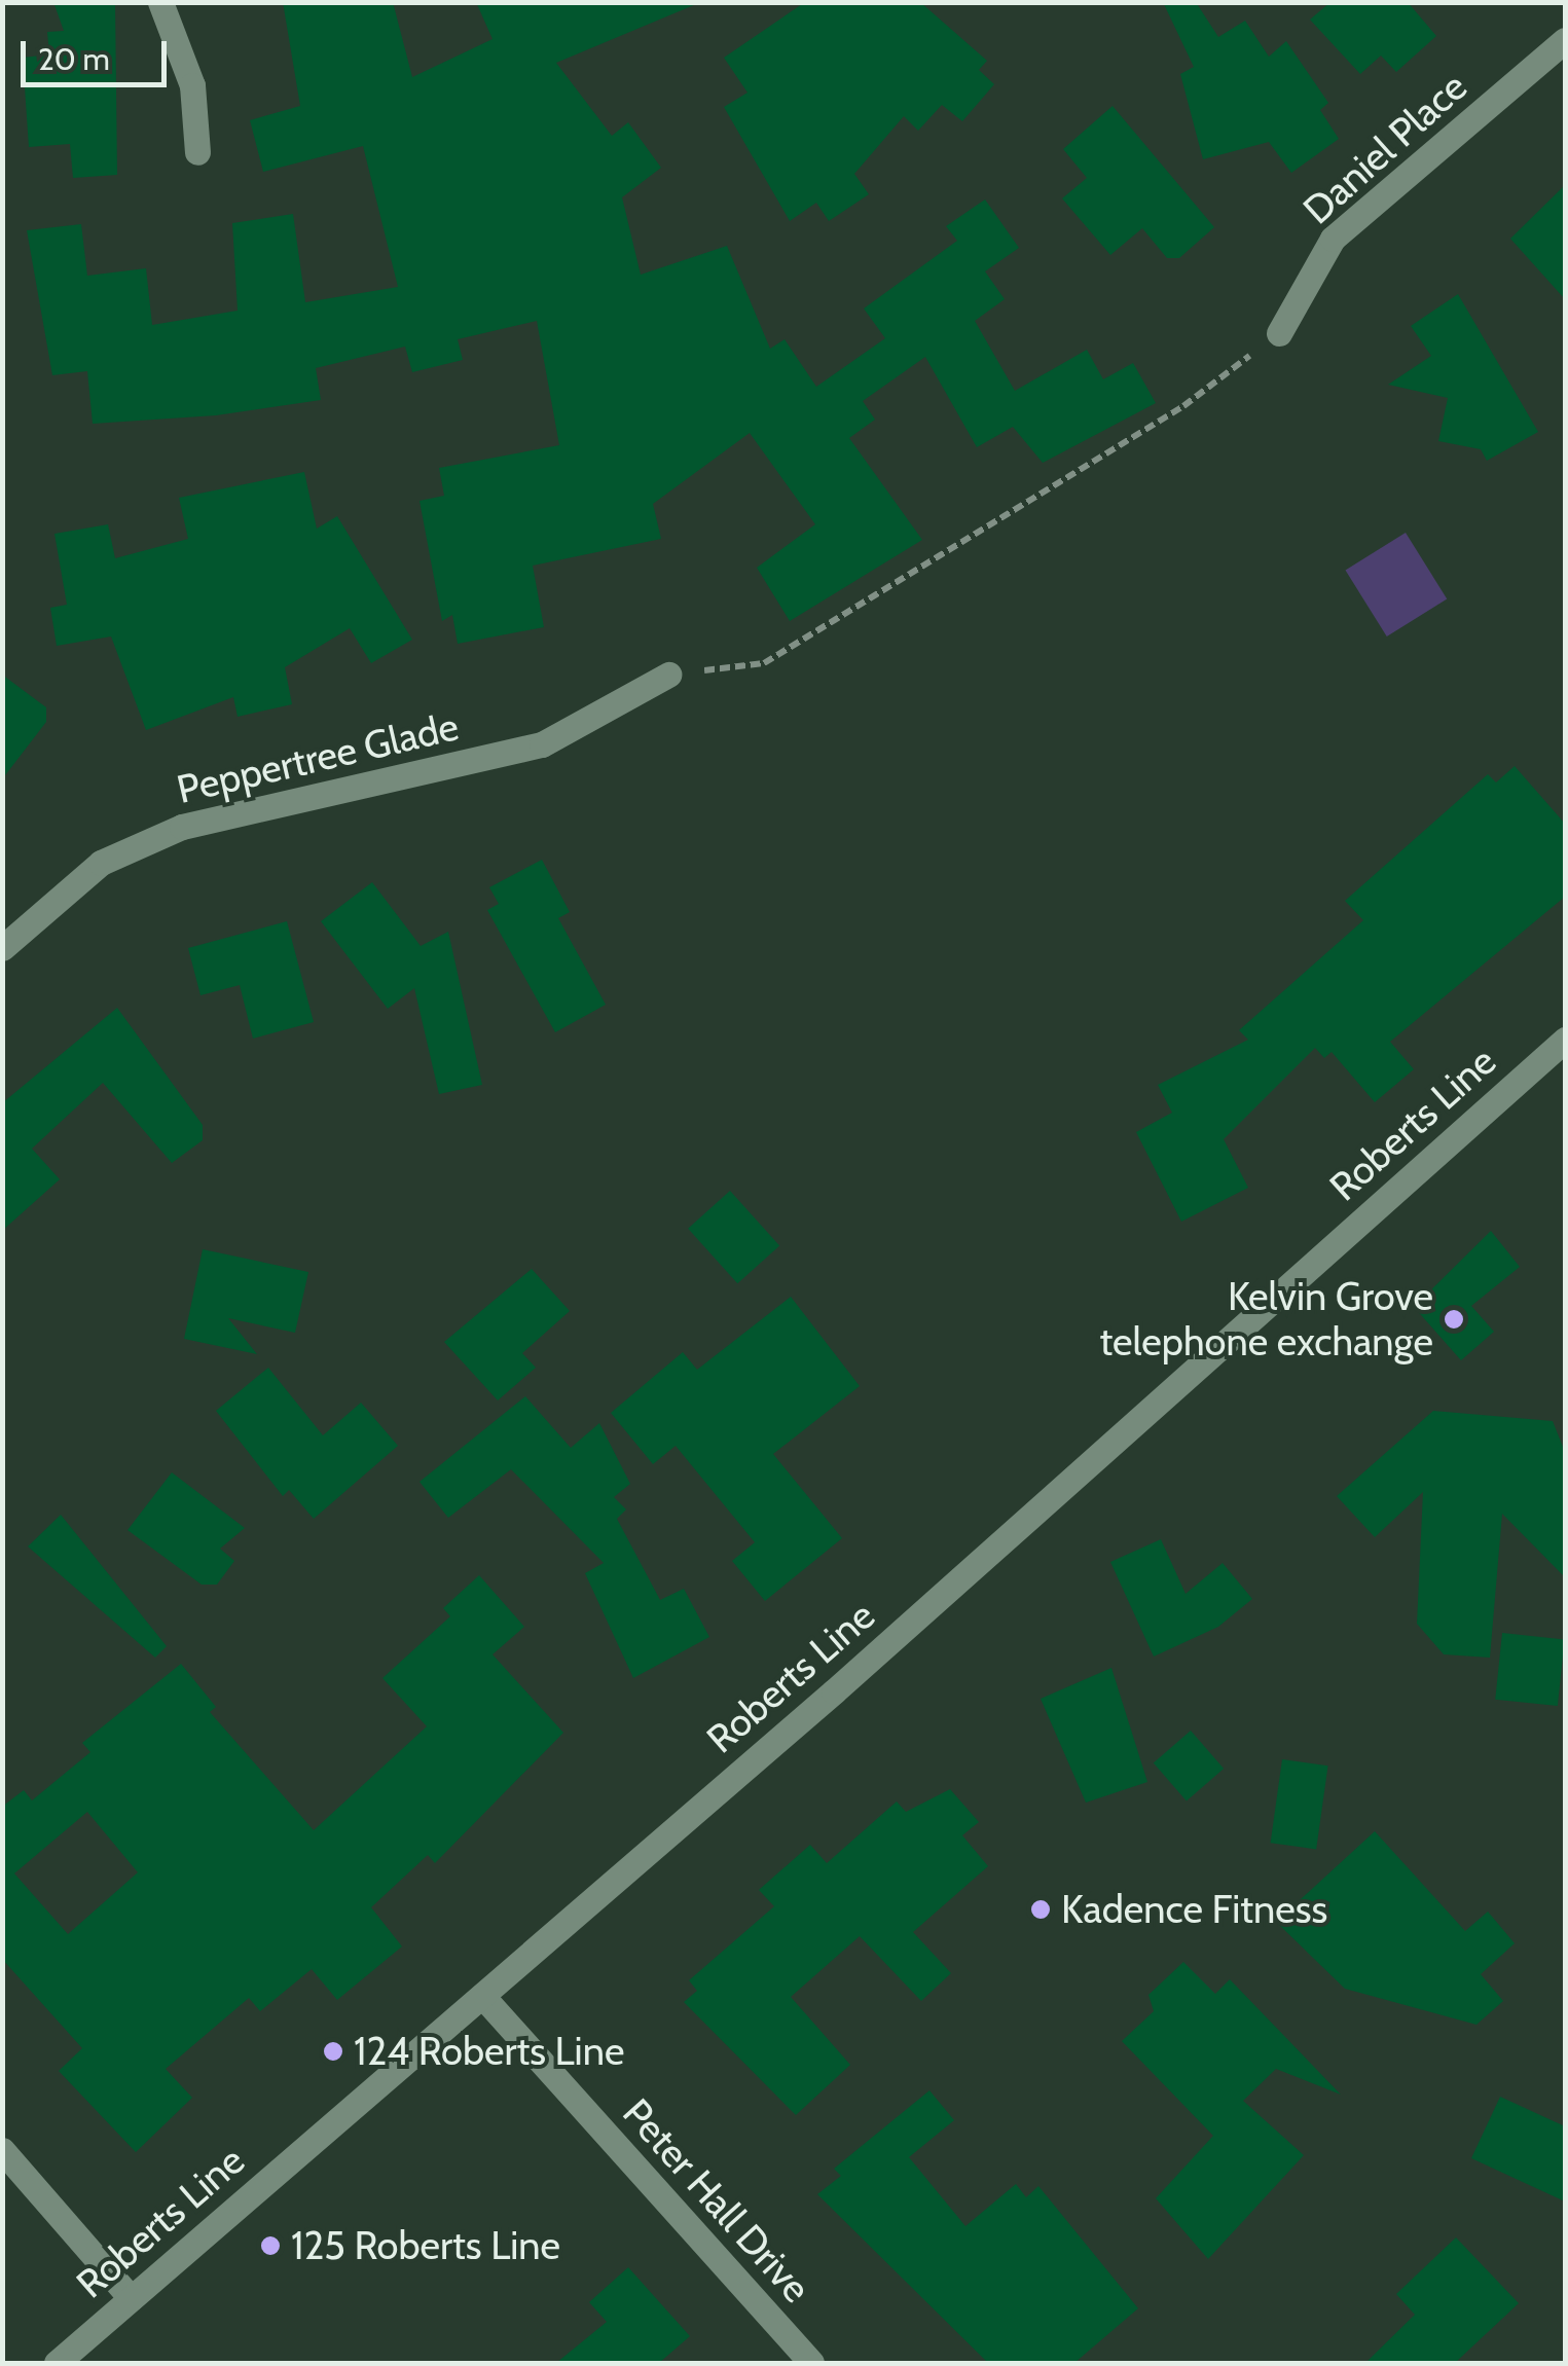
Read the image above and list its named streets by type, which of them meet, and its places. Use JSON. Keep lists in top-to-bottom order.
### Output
{
  "streets": {
    "street": [
      "Daniel Place",
      "Peppertree Glade",
      "Roberts Line",
      "Peter Hall Drive"
    ]
  },
  "crossings": [
    ["Roberts Line", "Peter Hall Drive"]
  ],
  "places": [
    "Kelvin Grove telephone exchange",
    "Kadence Fitness",
    "124 Roberts Line",
    "125 Roberts Line"
  ],
  "scale_bar": "20 m"
}
